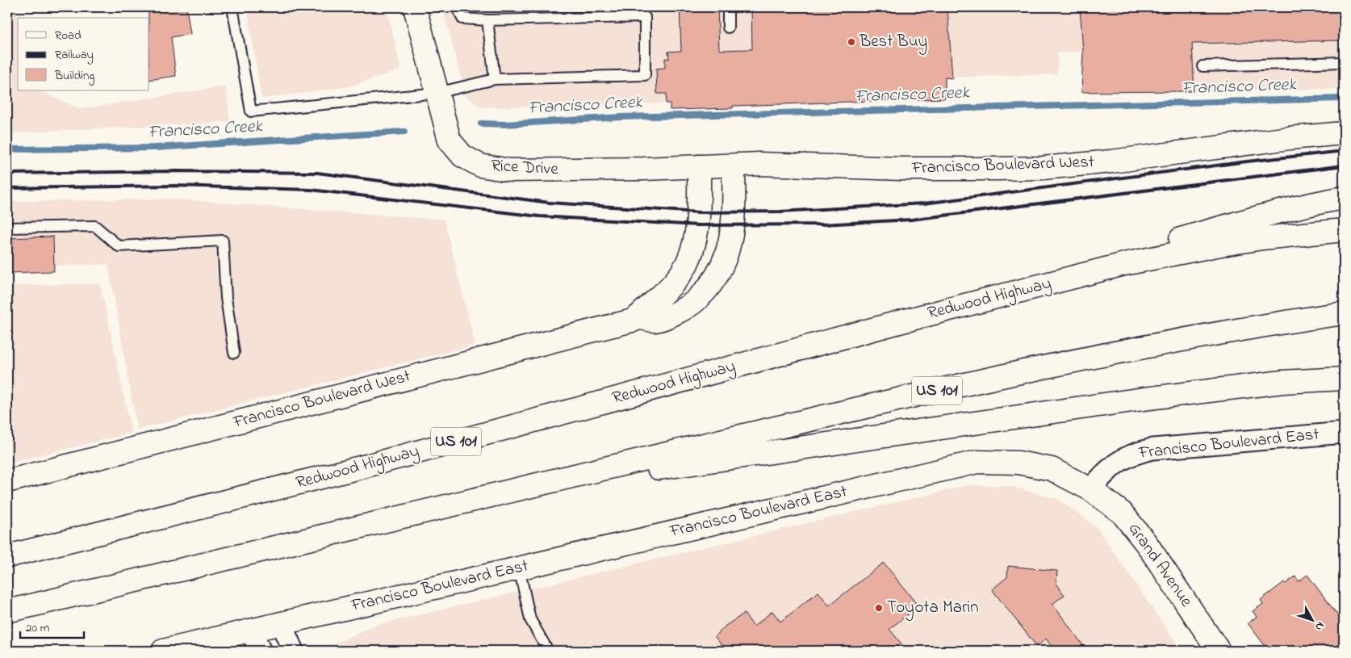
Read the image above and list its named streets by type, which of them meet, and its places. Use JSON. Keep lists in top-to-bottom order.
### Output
{
  "streets": {
    "main road": [
      "Francisco Boulevard West",
      "Rice Drive",
      "Redwood Highway",
      "US 101",
      "Francisco Boulevard East",
      "Grand Avenue"
    ]
  },
  "crossings": [
    ["Francisco Boulevard West", "Rice Drive"],
    ["Francisco Boulevard East", "Grand Avenue"]
  ],
  "water": ["Francisco Creek"],
  "places": ["Best Buy", "Toyota Marin"],
  "legend": ["Road", "Railway", "Building"],
  "scale_bar": "20 m",
  "north": "bottom right"
}
